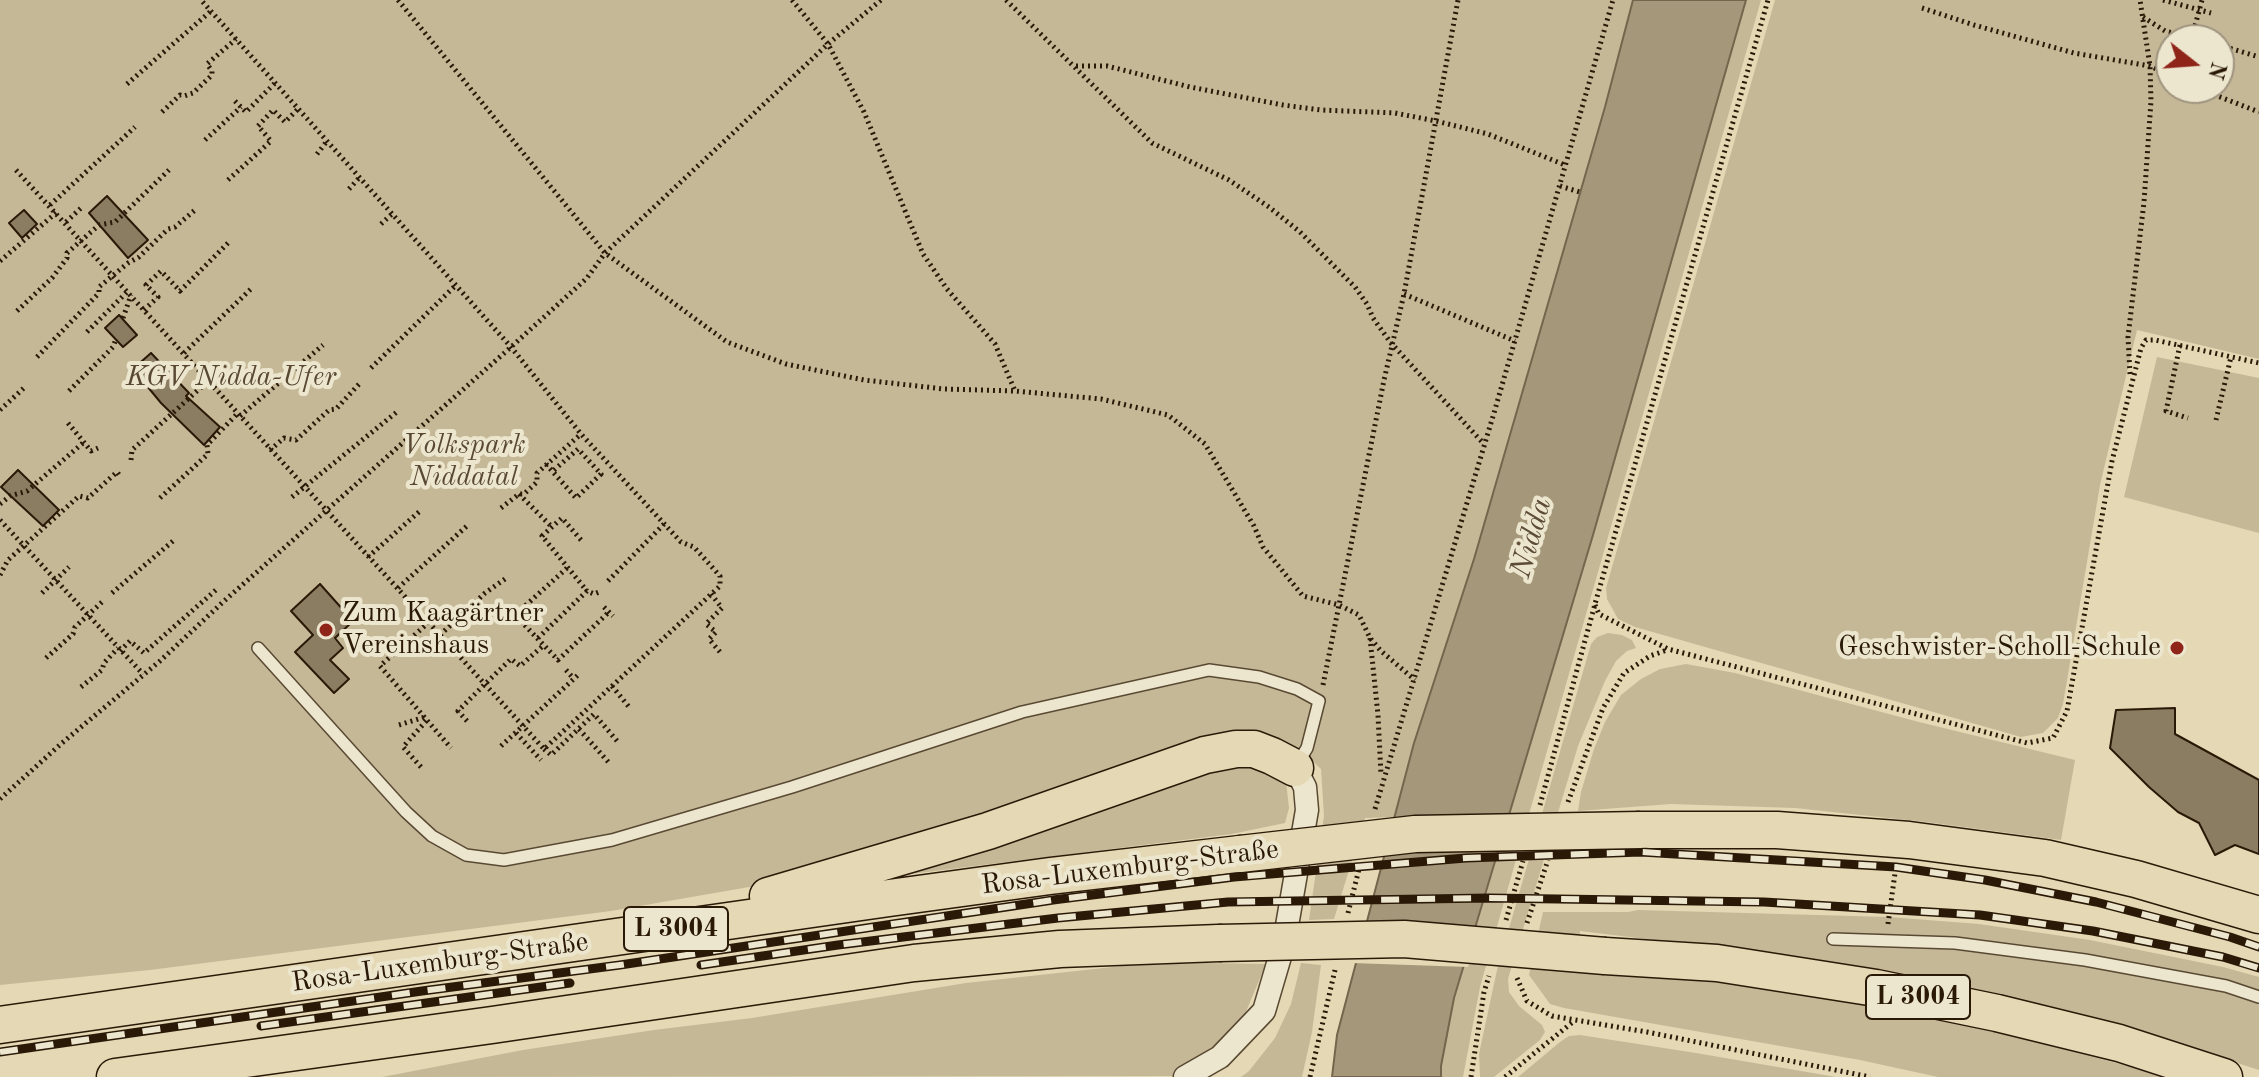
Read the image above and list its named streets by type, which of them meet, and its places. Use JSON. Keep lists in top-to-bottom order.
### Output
{
  "streets": {
    "highway": ["Rosa-Luxemburg-Straße", "L 3004"]
  },
  "water": ["Nidda"],
  "parks": ["KGV Nidda-Ufer", "Volkspark Niddatal"],
  "places": ["Zum Kaagärtner Vereinshaus", "Geschwister-Scholl-Schule"],
  "north": "right"
}
